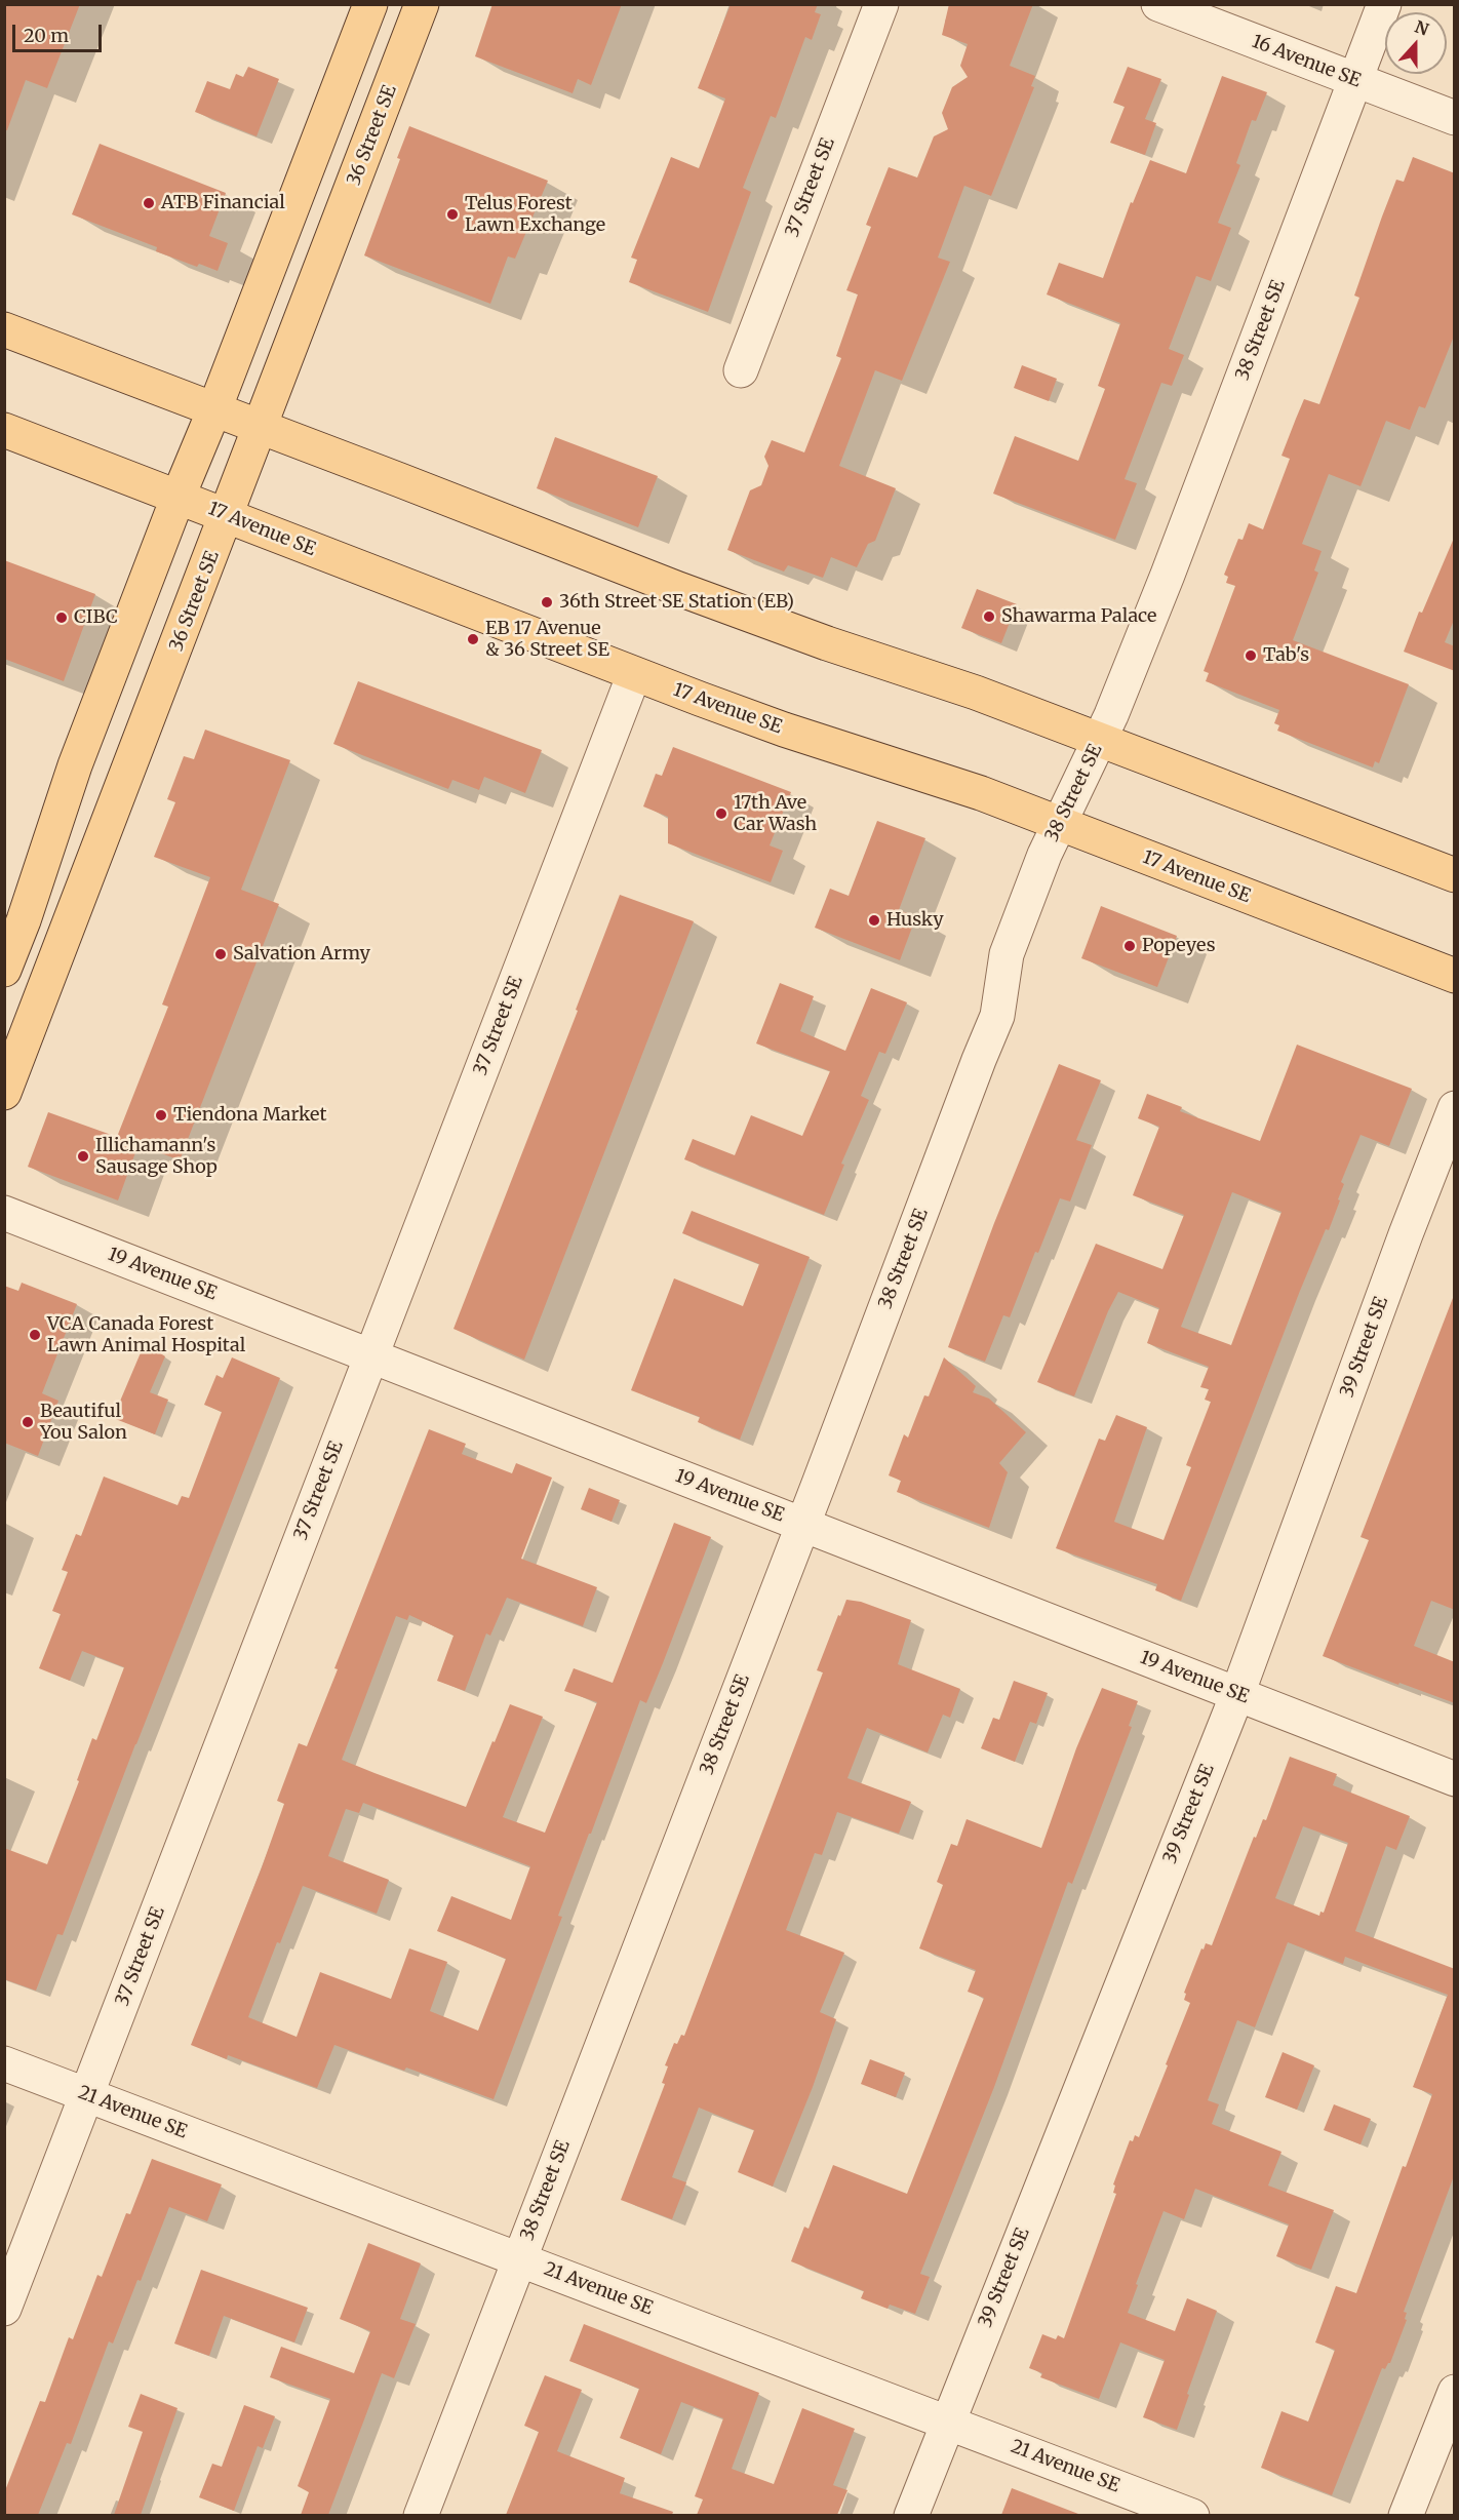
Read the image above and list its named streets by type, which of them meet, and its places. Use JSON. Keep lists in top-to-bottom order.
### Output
{
  "streets": {
    "main road": ["36 Street SE", "17 Avenue SE"],
    "street": [
      "16 Avenue SE",
      "37 Street SE",
      "38 Street SE",
      "19 Avenue SE",
      "39 Street SE",
      "21 Avenue SE"
    ]
  },
  "crossings": [
    ["16 Avenue SE", "38 Street SE"],
    ["36 Street SE", "17 Avenue SE"],
    ["37 Street SE", "17 Avenue SE"],
    ["37 Street SE", "19 Avenue SE"],
    ["37 Street SE", "21 Avenue SE"],
    ["38 Street SE", "17 Avenue SE"],
    ["38 Street SE", "19 Avenue SE"],
    ["38 Street SE", "21 Avenue SE"],
    ["19 Avenue SE", "39 Street SE"],
    ["39 Street SE", "21 Avenue SE"]
  ],
  "places": [
    "ATB Financial",
    "Telus Forest Lawn Exchange",
    "36th Street SE Station (EB)",
    "Shawarma Palace",
    "CIBC",
    "EB 17 Avenue & 36 Street SE",
    "Tab's",
    "17th Ave Car Wash",
    "Husky",
    "Popeyes",
    "Salvation Army",
    "Tiendona Market",
    "Illichamann's Sausage Shop",
    "VCA Canada Forest Lawn Animal Hospital",
    "Beautiful You Salon"
  ],
  "scale_bar": "20 m",
  "north": "top"
}
